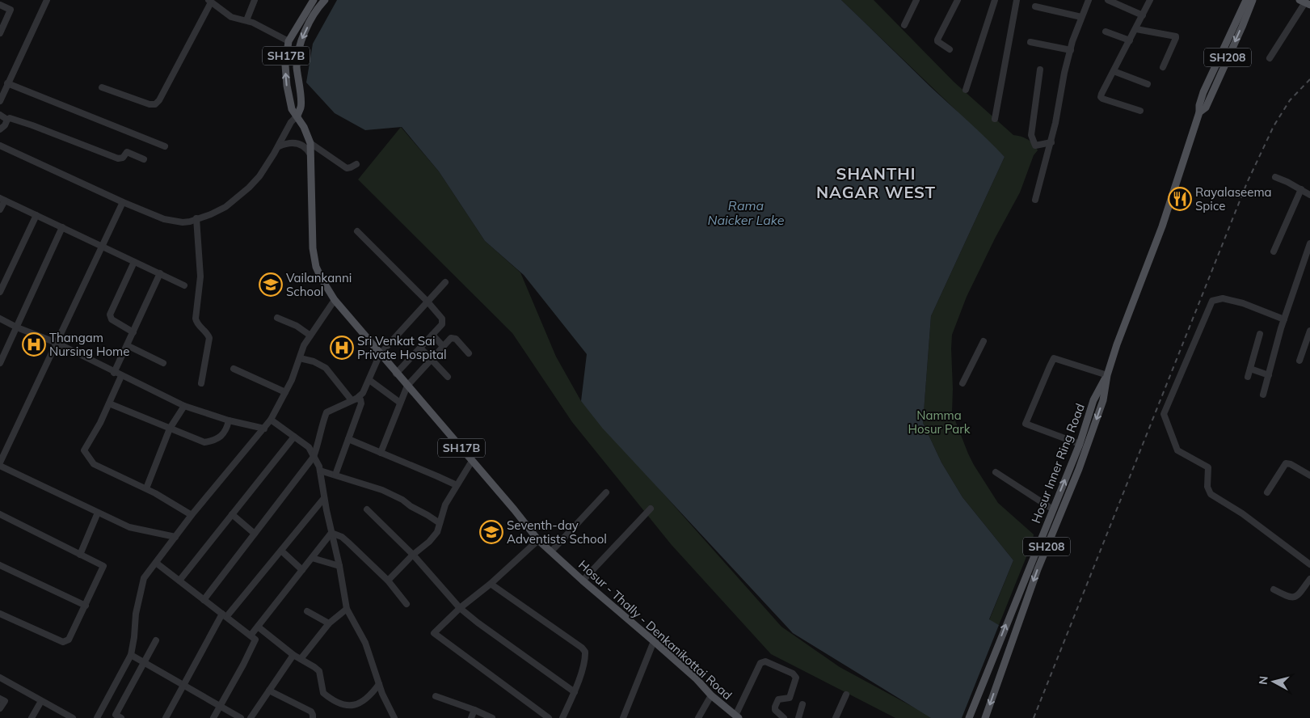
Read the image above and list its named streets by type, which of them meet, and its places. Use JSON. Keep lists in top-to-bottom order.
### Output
{
  "streets": {
    "main road": [
      "SH17B",
      "SH208",
      "Hosur Inner Ring Road",
      "Hosur - Thally - Denkanikottai Road"
    ]
  },
  "crossings": [
    ["SH17B", "Hosur - Thally - Denkanikottai Road"]
  ],
  "districts": ["SHANTHI NAGAR WEST"],
  "water": ["Rama Naicker Lake"],
  "parks": ["Namma Hosur Park"],
  "places": {
    "restaurant": ["Rayalaseema Spice"],
    "school or university": ["Vailankanni School", "Seventh-day Adventists School"],
    "hospital": ["Thangam Nursing Home", "Sri Venkat Sai Private Hospital"]
  },
  "north": "left"
}
